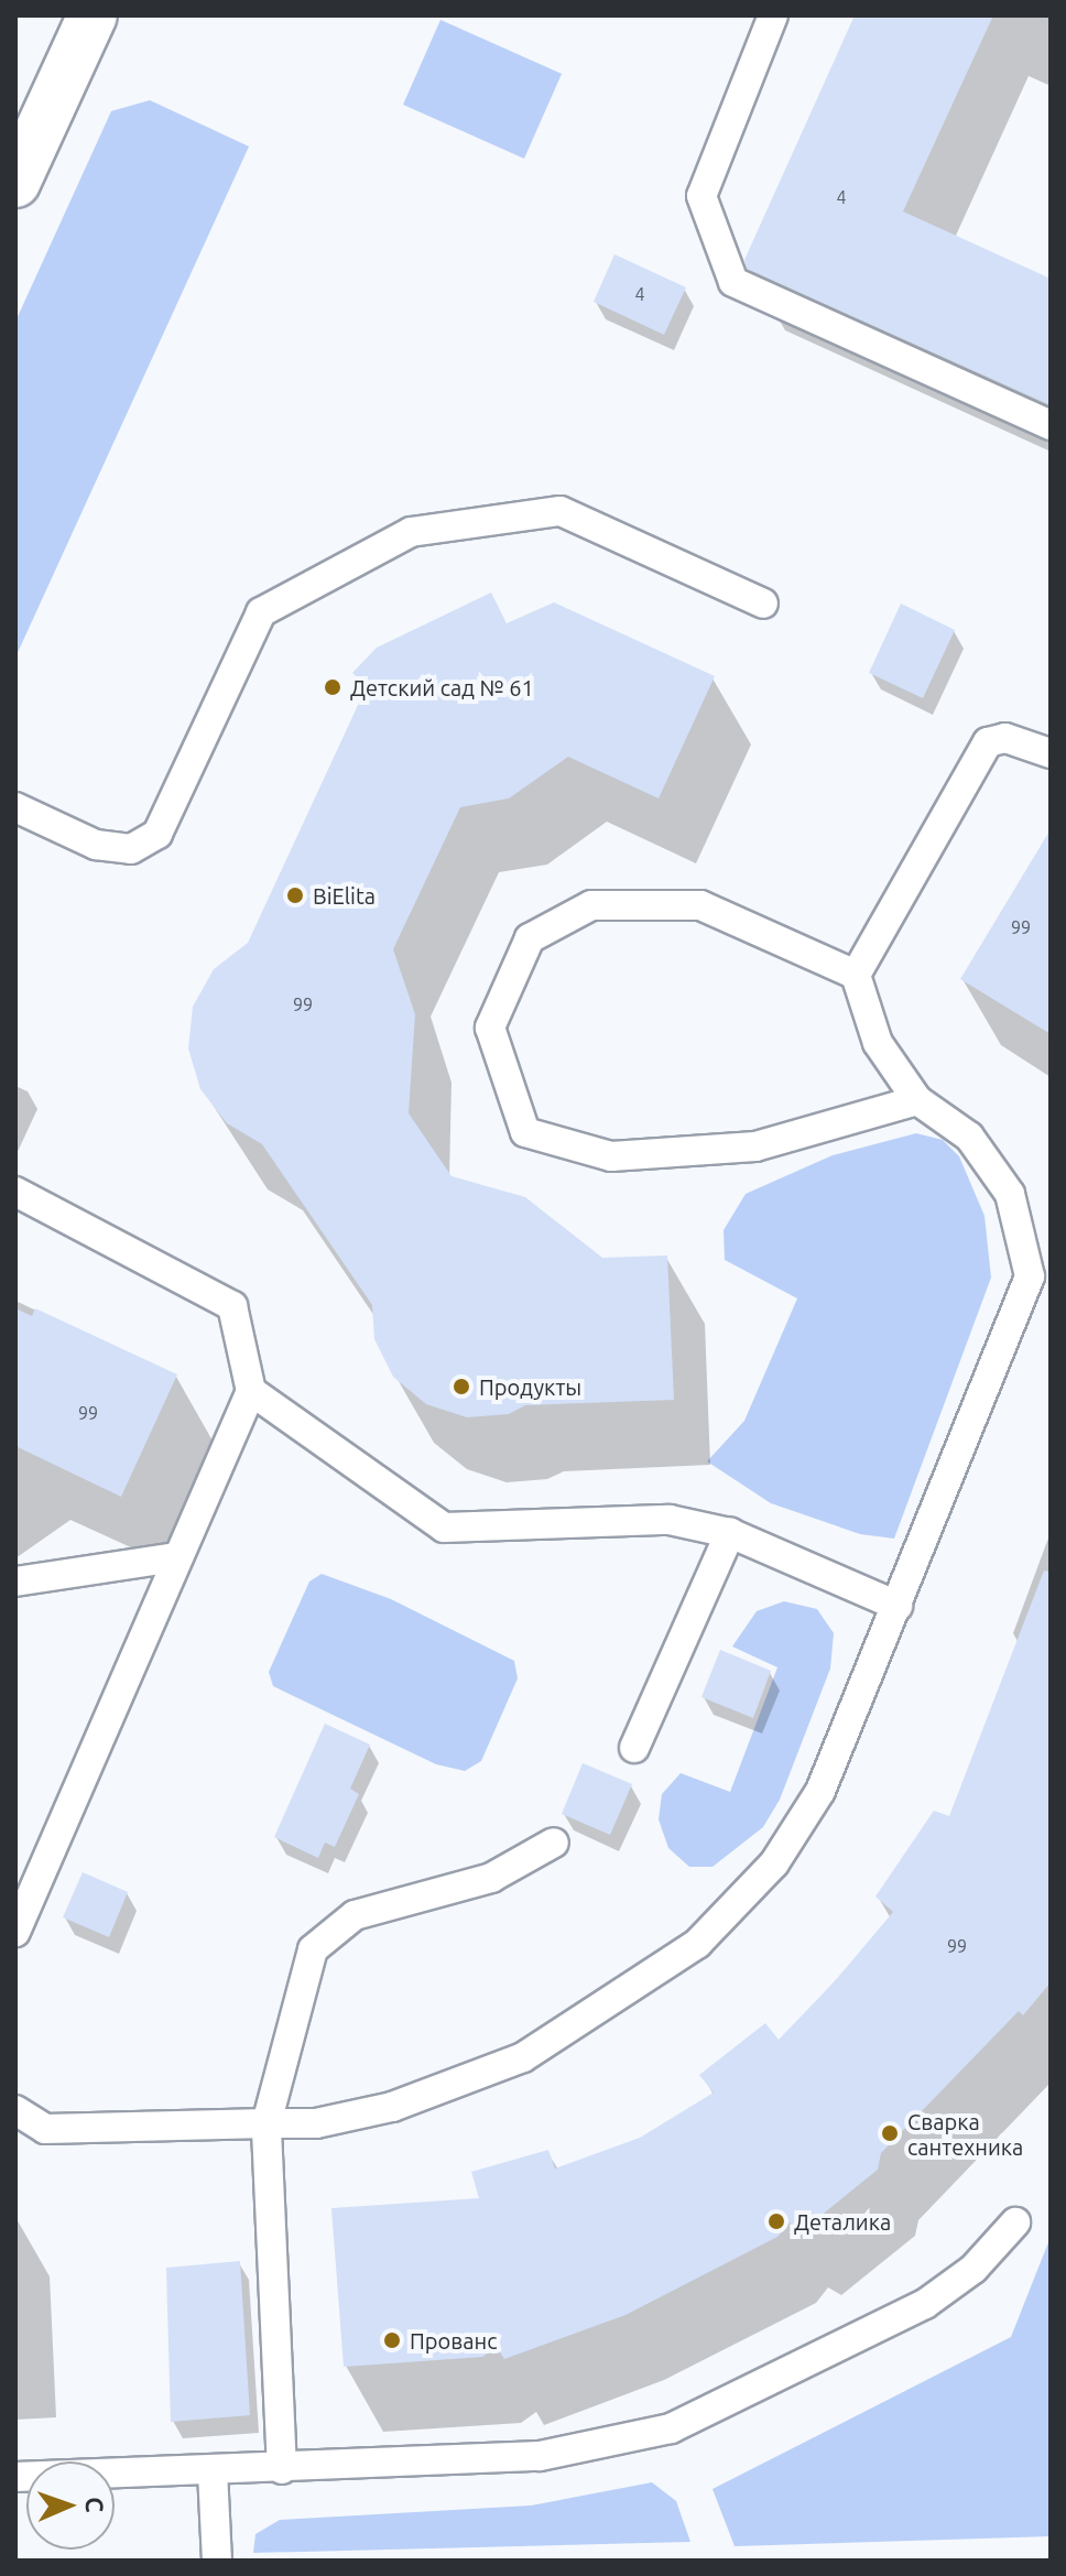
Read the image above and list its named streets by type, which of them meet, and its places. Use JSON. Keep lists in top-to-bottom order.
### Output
{
  "places": [
    "Детский сад № 61",
    "BiElita",
    "Продукты",
    "Сварка сантехника",
    "Деталика",
    "Прованс"
  ],
  "house_numbers": [
    "4",
    "4",
    "99",
    "99",
    "99",
    "99"
  ],
  "north": "right"
}
